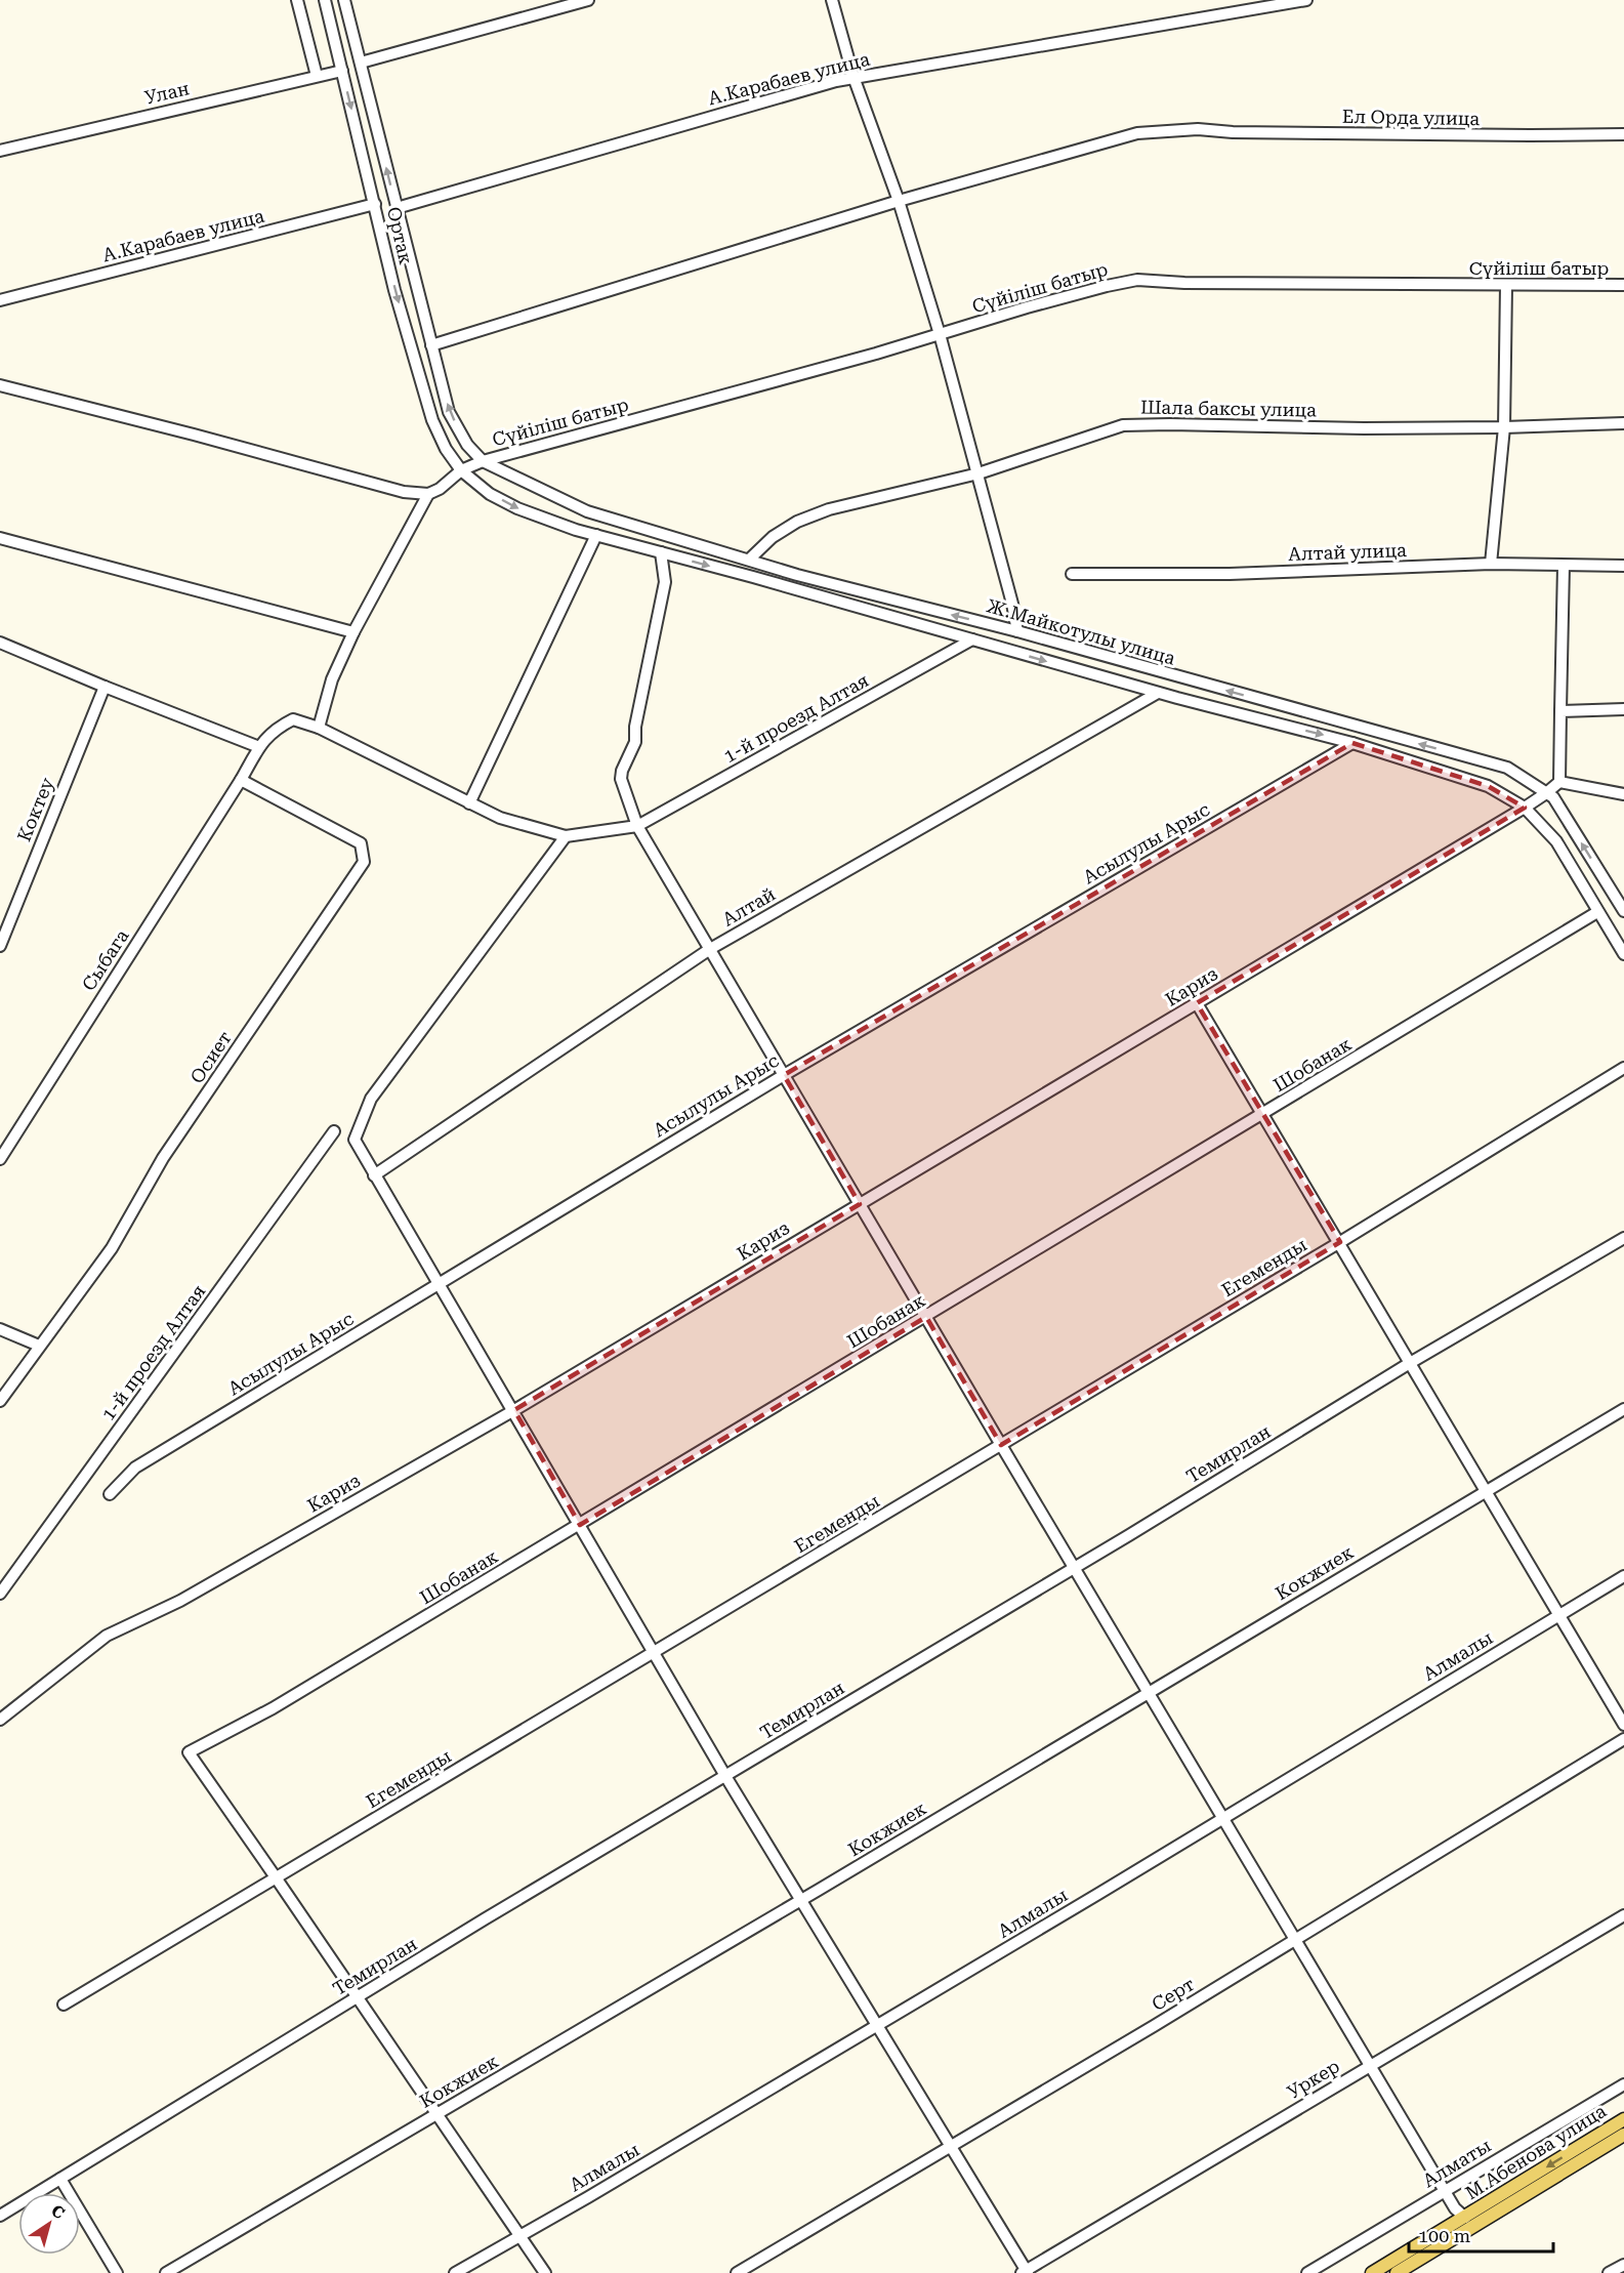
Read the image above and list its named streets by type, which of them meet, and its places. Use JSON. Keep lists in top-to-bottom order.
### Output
{
  "streets": {
    "main road": ["М.Абенова улица"],
    "street": [
      "А.Карабаев улица",
      "Улан",
      "Ел Орда улица",
      "Ортак",
      "Сүйіліш батыр",
      "Шала баксы улица",
      "Алтай улица",
      "Ж.Майкотулы улица",
      "1-й проезд Алтая",
      "Коктеу",
      "Асылулы Арыс",
      "Алтай",
      "Сыбага",
      "Кариз",
      "Осиет",
      "Шобанак",
      "Егеменды",
      "Темирлан",
      "Кокжиек",
      "Алмалы",
      "Серт",
      "Уркер",
      "Алматы"
    ]
  },
  "crossings": [
    ["А.Карабаев улица", "Ортак"],
    ["Улан", "Ортак"],
    ["Ел Орда улица", "Ортак"],
    ["Ортак", "Сүйіліш батыр"],
    ["Ортак", "Ж.Майкотулы улица"],
    ["Сүйіліш батыр", "Ж.Майкотулы улица"],
    ["Шала баксы улица", "Ж.Майкотулы улица"],
    ["Ж.Майкотулы улица", "1-й проезд Алтая"],
    ["Ж.Майкотулы улица", "Асылулы Арыс"],
    ["Ж.Майкотулы улица", "Алтай"],
    ["Ж.Майкотулы улица", "Кариз"],
    ["Ж.Майкотулы улица", "Шобанак"],
    ["Сыбага", "Осиет"],
    ["Шобанак", "Егеменды"]
  ],
  "scale_bar": "100 m",
  "north": "top right"
}
